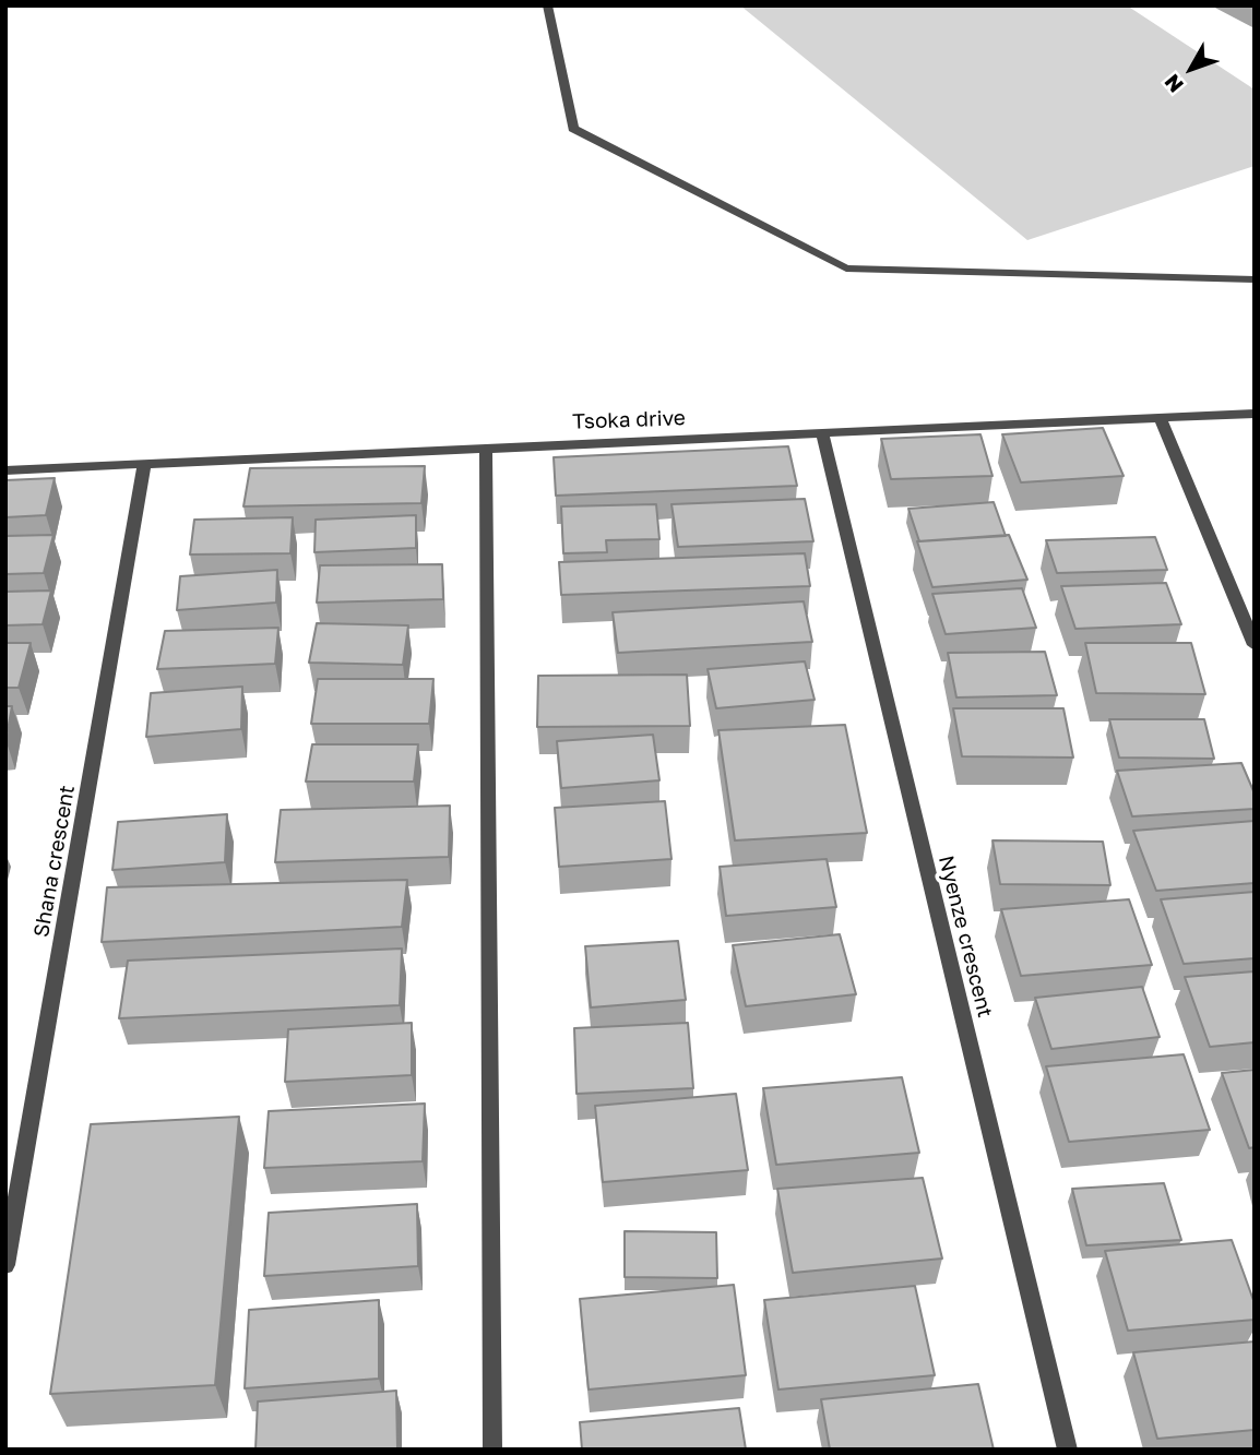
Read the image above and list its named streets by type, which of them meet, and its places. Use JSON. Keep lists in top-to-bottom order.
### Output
{
  "streets": {
    "street": ["Tsoka drive", "Shana crescent", "Nyenze crescent"]
  },
  "crossings": [
    ["Tsoka drive", "Shana crescent"],
    ["Tsoka drive", "Nyenze crescent"]
  ],
  "north": "bottom left"
}
